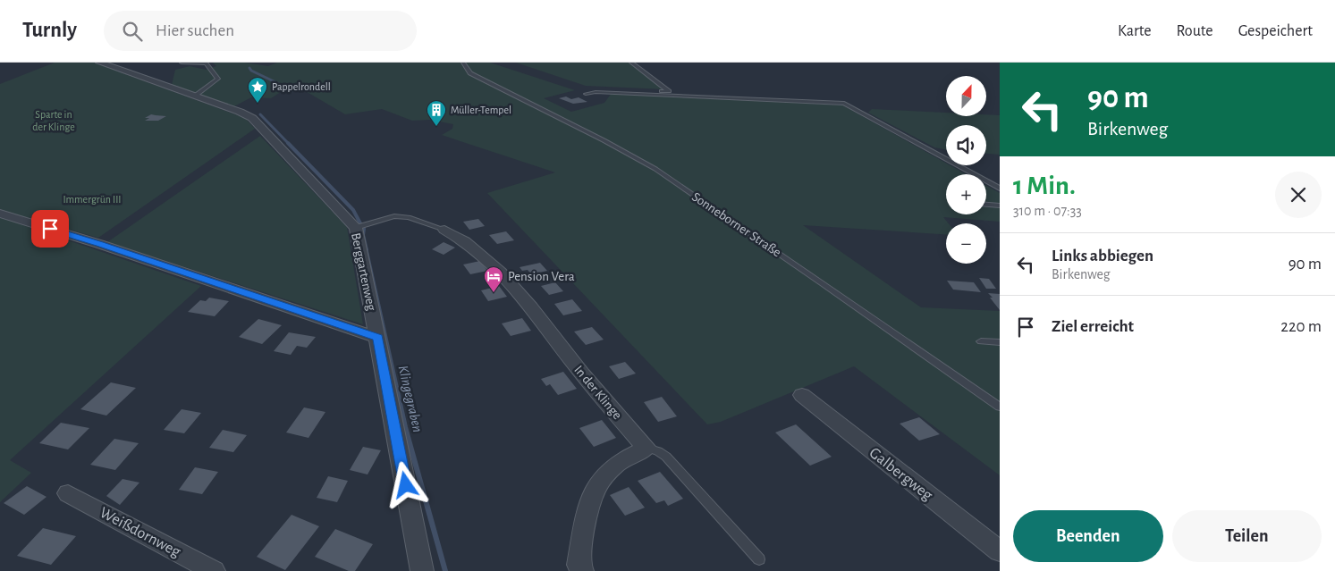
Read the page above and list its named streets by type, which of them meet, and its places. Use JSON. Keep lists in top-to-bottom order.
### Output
{
  "streets": {
    "street": [
      "Berggartenweg",
      "In der Klinge",
      "Galbergweg",
      "Weißdornweg"
    ],
    "lane": ["Sonneborner Straße"]
  },
  "water": ["Klingegraben"],
  "parks": ["Sparte in der Klinge", "Immergrün III"],
  "places": {
    "place": ["Pappelrondell"],
    "building": ["Müller-Tempel"],
    "hotel": ["Pension Vera"]
  },
  "north": "top",
  "page": {
    "header": "Turnly",
    "search": "Hier suchen",
    "nav": ["Karte", "Route", "Gespeichert"],
    "turn": ["90 m", "Birkenweg"],
    "map_buttons": ["+", "−"],
    "heading": ["1 Min.", "310 m · 07:33"],
    "list": [
      {
        "name": "Links abbiegen",
        "note": "Birkenweg",
        "value": "90 m"
      },
      {
        "name": "Ziel erreicht",
        "value": "220 m"
      }
    ],
    "buttons": ["Beenden", "Teilen"]
  }
}
